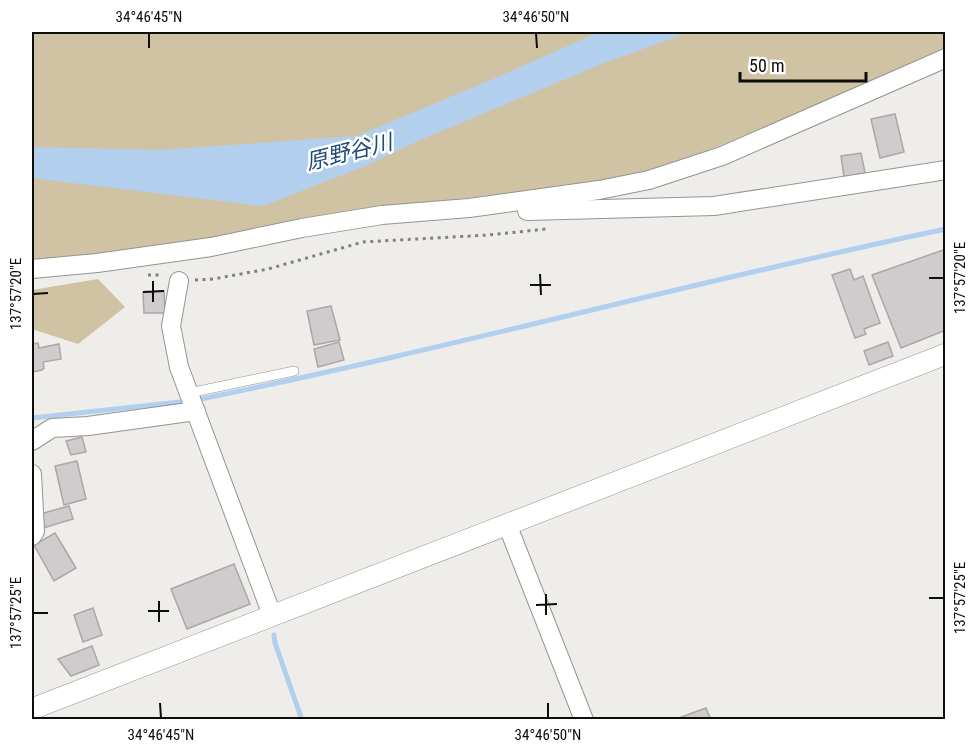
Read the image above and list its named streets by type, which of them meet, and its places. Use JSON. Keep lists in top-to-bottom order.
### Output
{
  "water": ["原野谷川"],
  "scale_bar": "50 m",
  "coordinates": [
    "34°46'45\"N",
    "34°46'50\"N",
    "137°57'20\"E",
    "137°57'25\"E"
  ]
}
